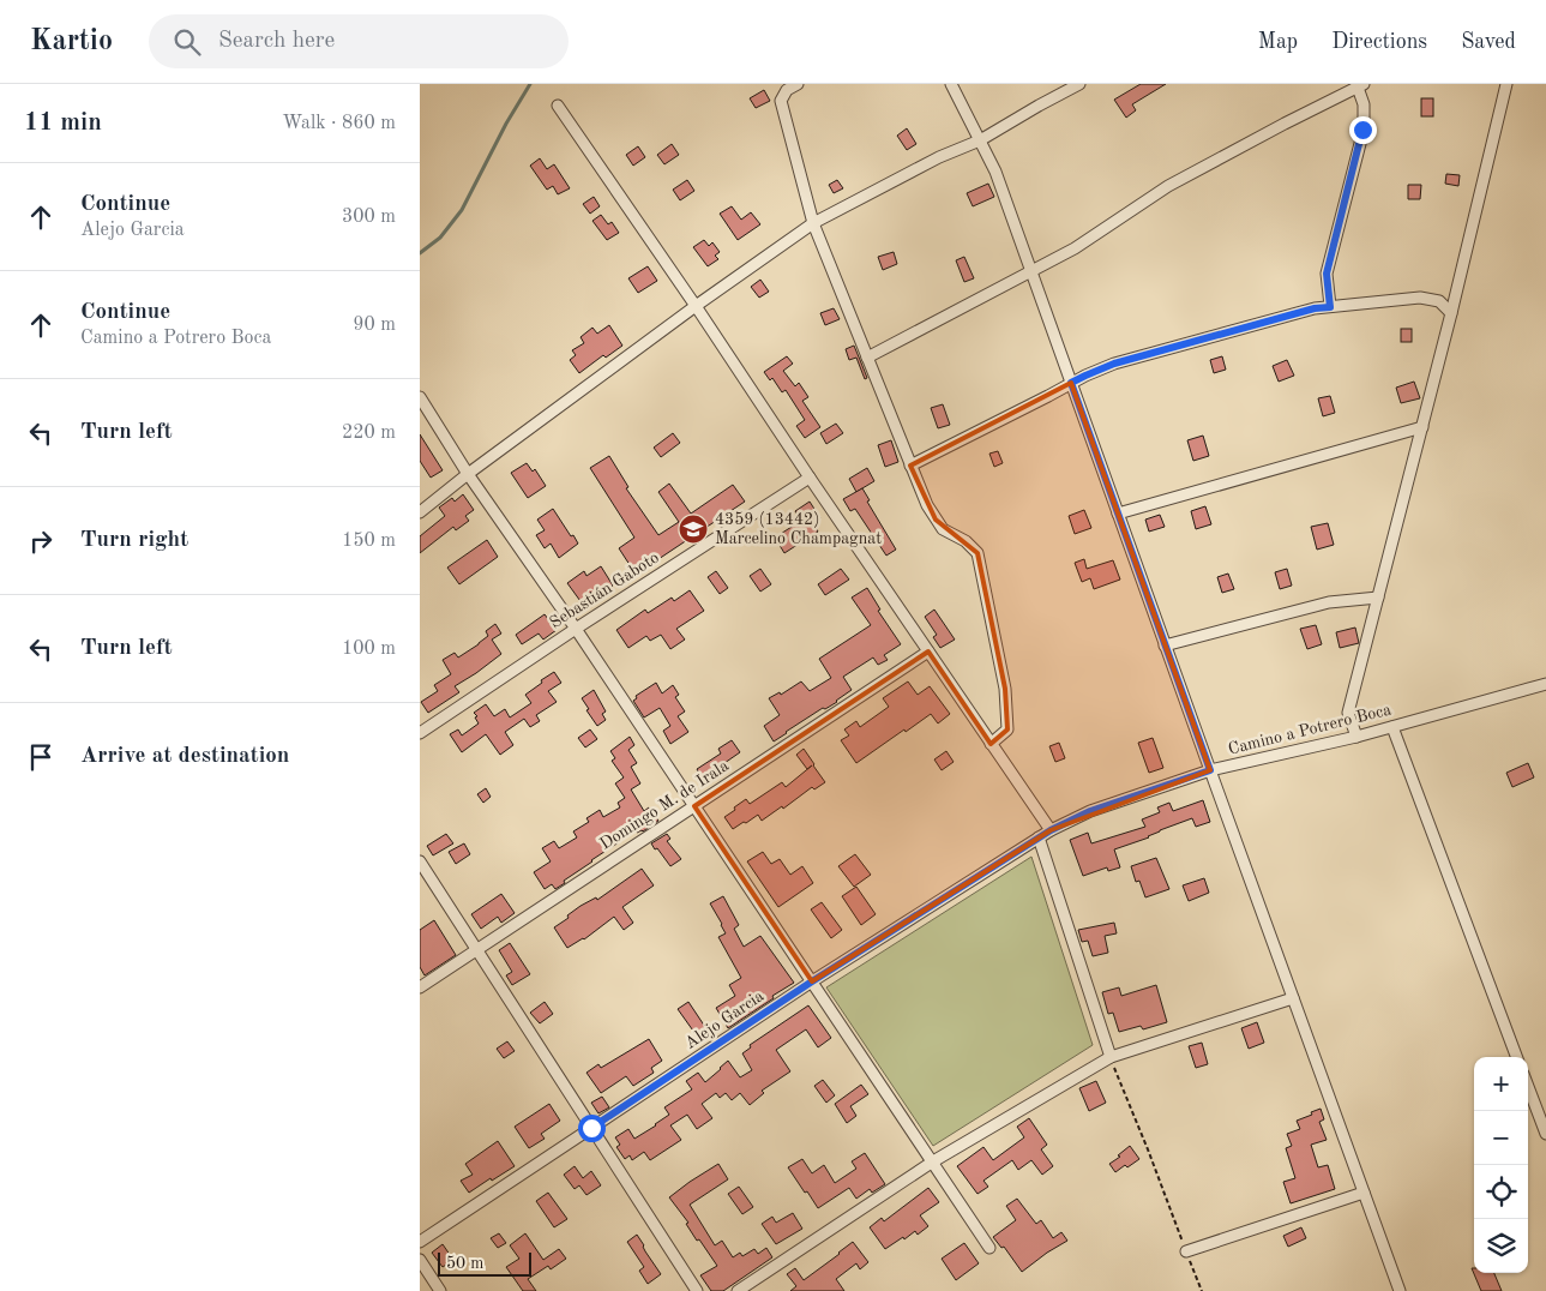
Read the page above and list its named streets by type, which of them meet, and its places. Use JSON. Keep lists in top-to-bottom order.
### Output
{
  "streets": {
    "street": [
      "Sebastián Gaboto",
      "Camino a Potrero Boca",
      "Domingo M. de Irala",
      "Alejo Garcia"
    ]
  },
  "crossings": [
    ["Camino a Potrero Boca", "Alejo Garcia"]
  ],
  "places": {
    "school or university": ["4359 (13442) Marcelino Champagnat"]
  },
  "scale_bar": "50 m",
  "page": {
    "header": "Kartio",
    "search": "Search here",
    "nav": ["Map", "Directions", "Saved"],
    "heading": ["11 min", "Walk · 860 m"],
    "list": [
      ["Continue", "Alejo Garcia", "300 m"],
      ["Continue", "Camino a Potrero Boca", "90 m"],
      ["Turn left", "220 m"],
      ["Turn right", "150 m"],
      ["Turn left", "100 m"],
      "Arrive at destination"
    ],
    "map_buttons": ["+", "−"],
    "scale": "50 m"
  }
}
